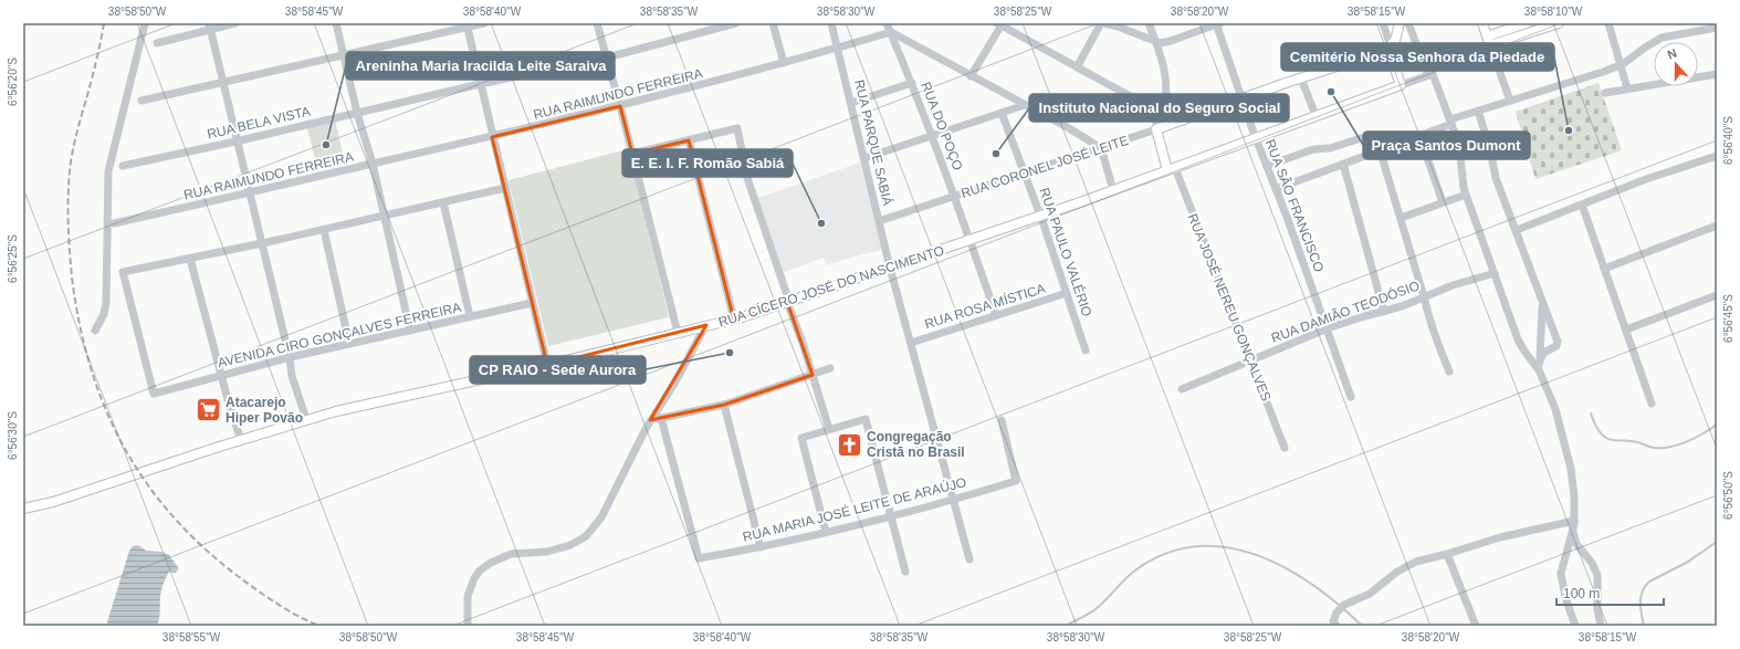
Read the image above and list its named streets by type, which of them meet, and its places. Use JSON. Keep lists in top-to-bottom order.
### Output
{
  "streets": {
    "main road": ["RUA CORONEL JOSÉ LEITE", "RUA CÍCERO JOSÉ DO NASCIMENTO", "RUA JOSÉ NEREU GONÇALVES"],
    "street": [
      "RUA RAIMUNDO FERREIRA",
      "RUA BELA VISTA",
      "RUA DO POÇO",
      "RUA PARQUE SABIÁ",
      "RUA SÃO FRANCISCO",
      "RUA PAULO VALÉRIO",
      "RUA ROSA MÍSTICA",
      "RUA DAMIÃO TEODÓSIO",
      "AVENIDA CIRO GONÇALVES FERREIRA",
      "RUA MARIA JOSÉ LEITE DE ARAÚJO"
    ]
  },
  "crossings": [
    ["RUA RAIMUNDO FERREIRA", "RUA DO POÇO"],
    ["RUA RAIMUNDO FERREIRA", "RUA PARQUE SABIÁ"],
    ["RUA DO POÇO", "RUA CORONEL JOSÉ LEITE"],
    ["RUA DO POÇO", "RUA CÍCERO JOSÉ DO NASCIMENTO"],
    ["RUA DO POÇO", "RUA ROSA MÍSTICA"],
    ["RUA PARQUE SABIÁ", "RUA CORONEL JOSÉ LEITE"],
    ["RUA PARQUE SABIÁ", "RUA CÍCERO JOSÉ DO NASCIMENTO"],
    ["RUA PARQUE SABIÁ", "RUA ROSA MÍSTICA"],
    ["RUA PARQUE SABIÁ", "RUA MARIA JOSÉ LEITE DE ARAÚJO"],
    ["RUA CORONEL JOSÉ LEITE", "RUA SÃO FRANCISCO"],
    ["RUA CORONEL JOSÉ LEITE", "RUA PAULO VALÉRIO"],
    ["RUA CORONEL JOSÉ LEITE", "RUA JOSÉ NEREU GONÇALVES"],
    ["RUA SÃO FRANCISCO", "RUA CÍCERO JOSÉ DO NASCIMENTO"],
    ["RUA SÃO FRANCISCO", "RUA DAMIÃO TEODÓSIO"],
    ["RUA PAULO VALÉRIO", "RUA CÍCERO JOSÉ DO NASCIMENTO"],
    ["RUA PAULO VALÉRIO", "RUA ROSA MÍSTICA"],
    ["RUA CÍCERO JOSÉ DO NASCIMENTO", "RUA JOSÉ NEREU GONÇALVES"],
    ["RUA JOSÉ NEREU GONÇALVES", "RUA DAMIÃO TEODÓSIO"]
  ],
  "places": {
    "other": [
      "Praça Santos Dumont",
      "Cemitério Nossa Senhora da Piedade",
      "Areninha Maria Iracilda Leite Saraiva",
      "Instituto Nacional do Seguro Social",
      "E. E. I. F. Romão Sabiá",
      "CP RAIO - Sede Aurora"
    ],
    "supermarket": ["Atacarejo Hiper Povão"],
    "church": ["Congregação Cristã no Brasil"]
  },
  "scale_bar": "100 m",
  "north": "top",
  "coordinates": [
    "38°58'50\"W",
    "38°58'45\"W",
    "38°58'40\"W",
    "38°58'35\"W",
    "38°58'30\"W",
    "38°58'25\"W",
    "38°58'20\"W",
    "38°58'15\"W",
    "38°58'10\"W",
    "6°56'20\"S",
    "6°56'40\"S",
    "6°56'25\"S",
    "6°56'45\"S",
    "6°56'30\"S",
    "6°56'50\"S",
    "38°58'55\"W"
  ]
}
